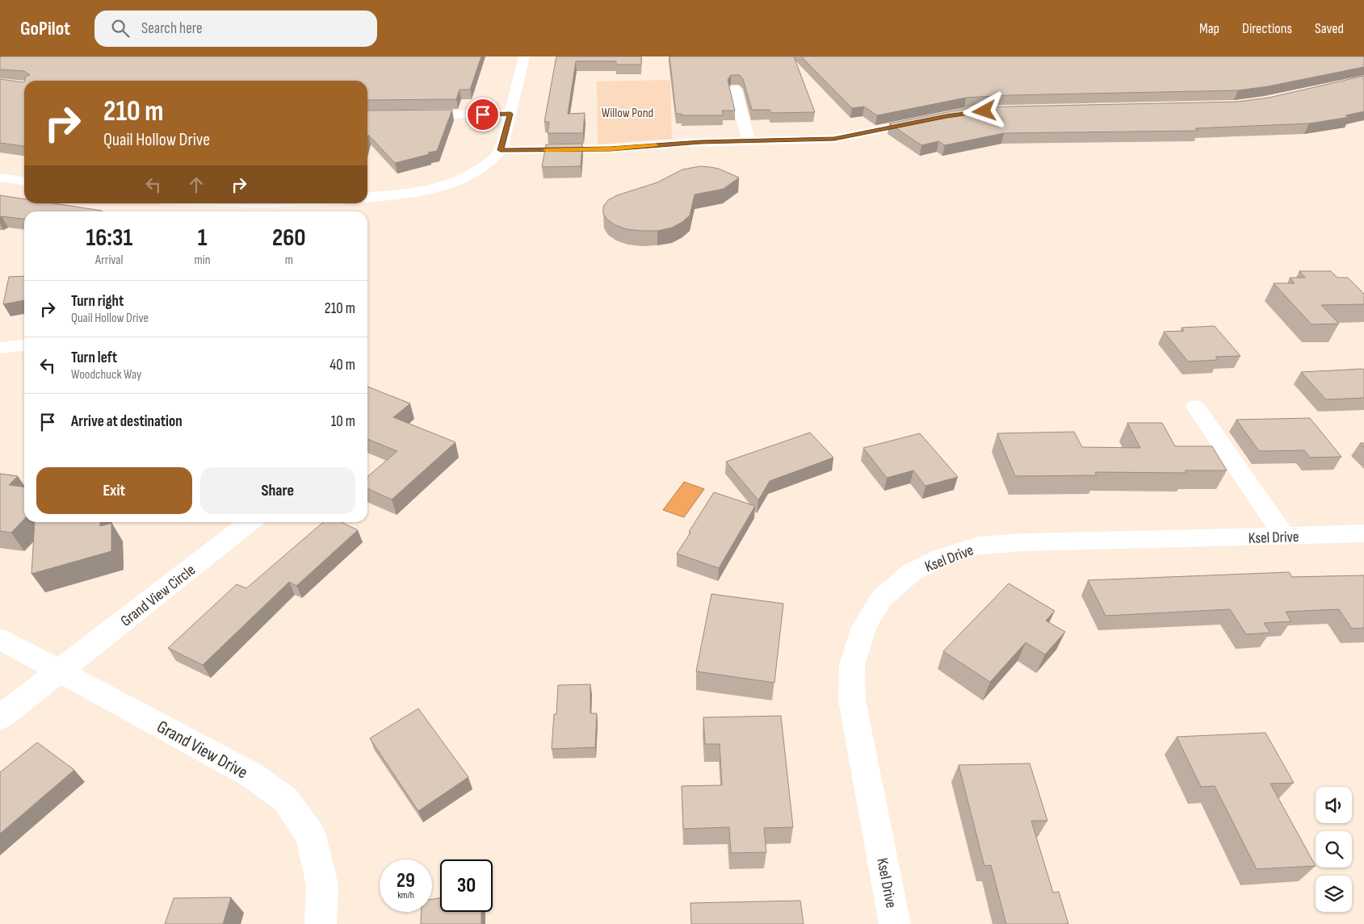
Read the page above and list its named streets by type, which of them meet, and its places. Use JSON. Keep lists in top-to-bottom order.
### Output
{
  "streets": {
    "street": ["Ksel Drive", "Grand View Circle", "Grand View Drive"]
  },
  "crossings": [
    ["Grand View Circle", "Grand View Drive"]
  ],
  "parks": ["Willow Pond"],
  "page": {
    "header": "GoPilot",
    "search": "Search here",
    "nav": ["Map", "Directions", "Saved"],
    "turn": ["210 m", "Quail Hollow Drive"],
    "eta": [
      "16:31",
      "Arrival",
      "1",
      "min",
      "260",
      "m"
    ],
    "list": [
      {
        "name": "Turn right",
        "note": "Quail Hollow Drive",
        "value": "210 m"
      },
      {
        "name": "Turn left",
        "note": "Woodchuck Way",
        "value": "40 m"
      },
      {
        "name": "Arrive at destination",
        "value": "10 m"
      }
    ],
    "buttons": ["Exit", "Share"],
    "speed": "29 km/h",
    "limit": "30"
  }
}
